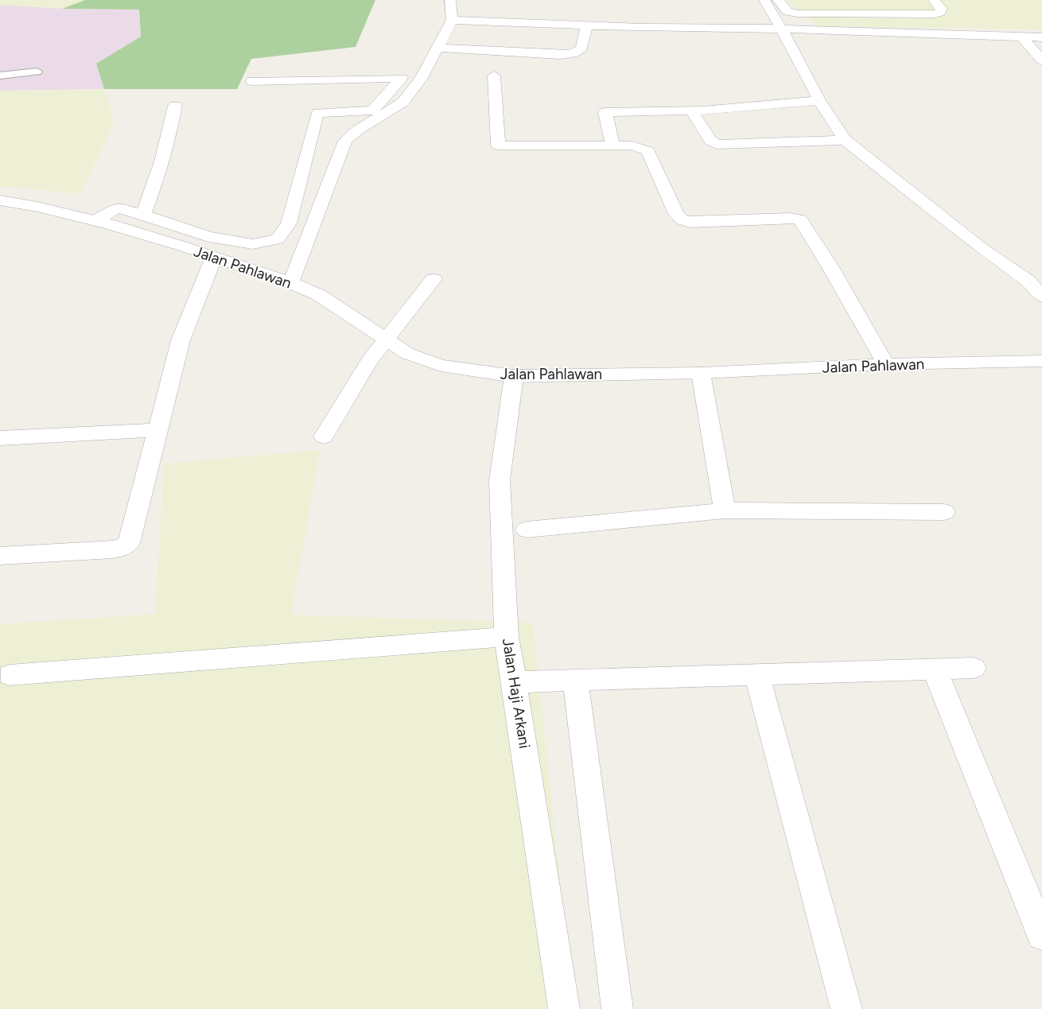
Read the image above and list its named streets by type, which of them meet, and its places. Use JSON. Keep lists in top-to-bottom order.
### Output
{
  "streets": {
    "street": ["Jalan Pahlawan", "Jalan Haji Arkani"]
  },
  "crossings": [
    ["Jalan Pahlawan", "Jalan Haji Arkani"]
  ]
}
